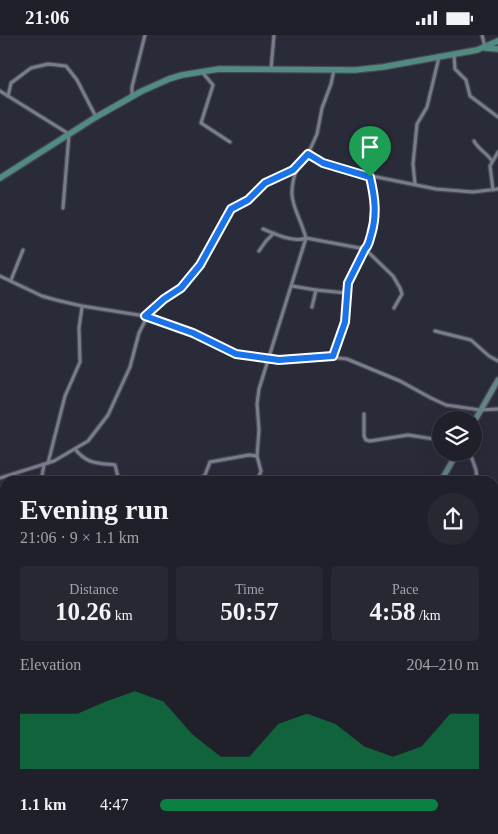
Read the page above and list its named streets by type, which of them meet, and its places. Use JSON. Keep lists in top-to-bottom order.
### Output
{
  "page": {
    "status": "21:06",
    "heading": ["Evening run", "21:06 · 9 × 1.1 km"],
    "stats": [
      ["Distance", "10.26 km"],
      ["Time", "50:57"],
      ["Pace", "4:58 /km"]
    ],
    "chart": ["Elevation", "204–210 m"],
    "list": [
      {
        "name": "1.1 km",
        "note": "4:47"
      }
    ]
  }
}
